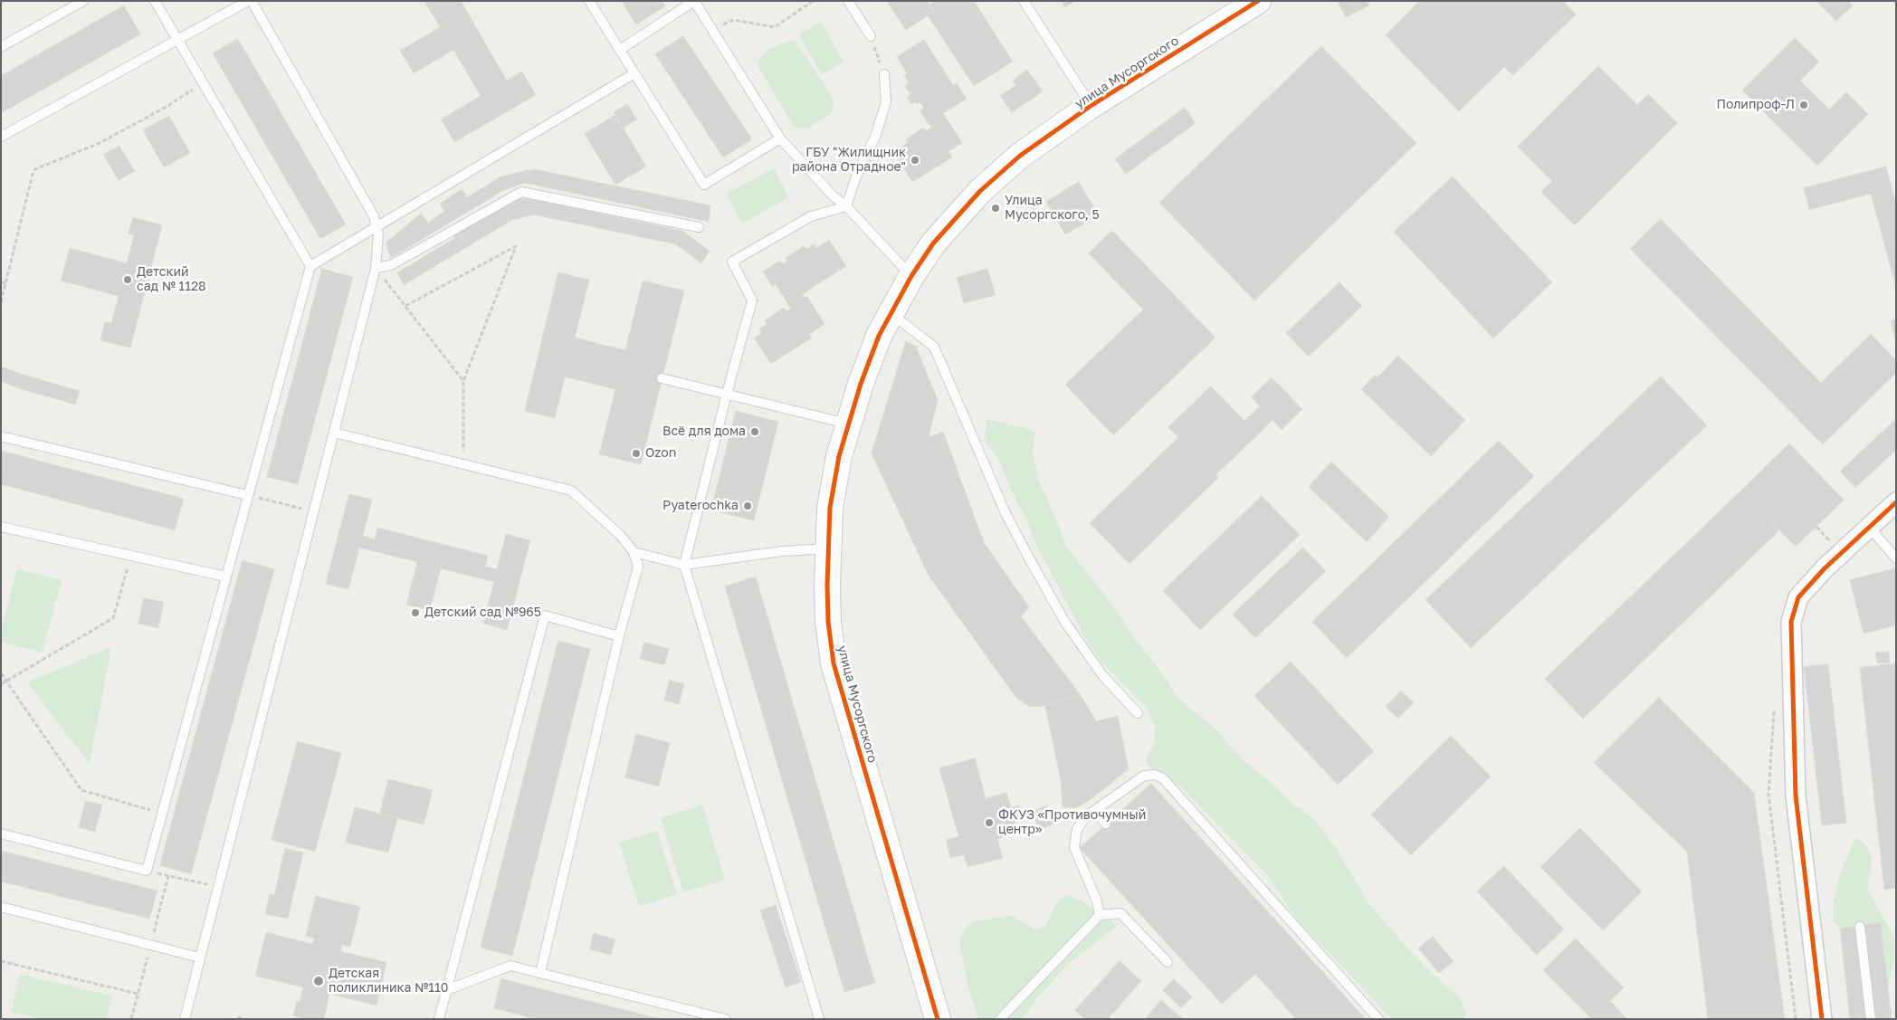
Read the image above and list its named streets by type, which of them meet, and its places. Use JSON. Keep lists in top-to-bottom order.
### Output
{
  "streets": {
    "street": ["улица Мусоргского"]
  },
  "places": [
    "Полипроф-Л",
    "ГБУ \"Жилищник района Отрадное\"",
    "Улица Мусоргского, 5",
    "Детский сад № 1128",
    "Всё для дома",
    "Ozon",
    "Pyaterochka",
    "Детский сад №965",
    "ФКУЗ «Противочумный центр»",
    "Детская поликлиника №110"
  ]
}
